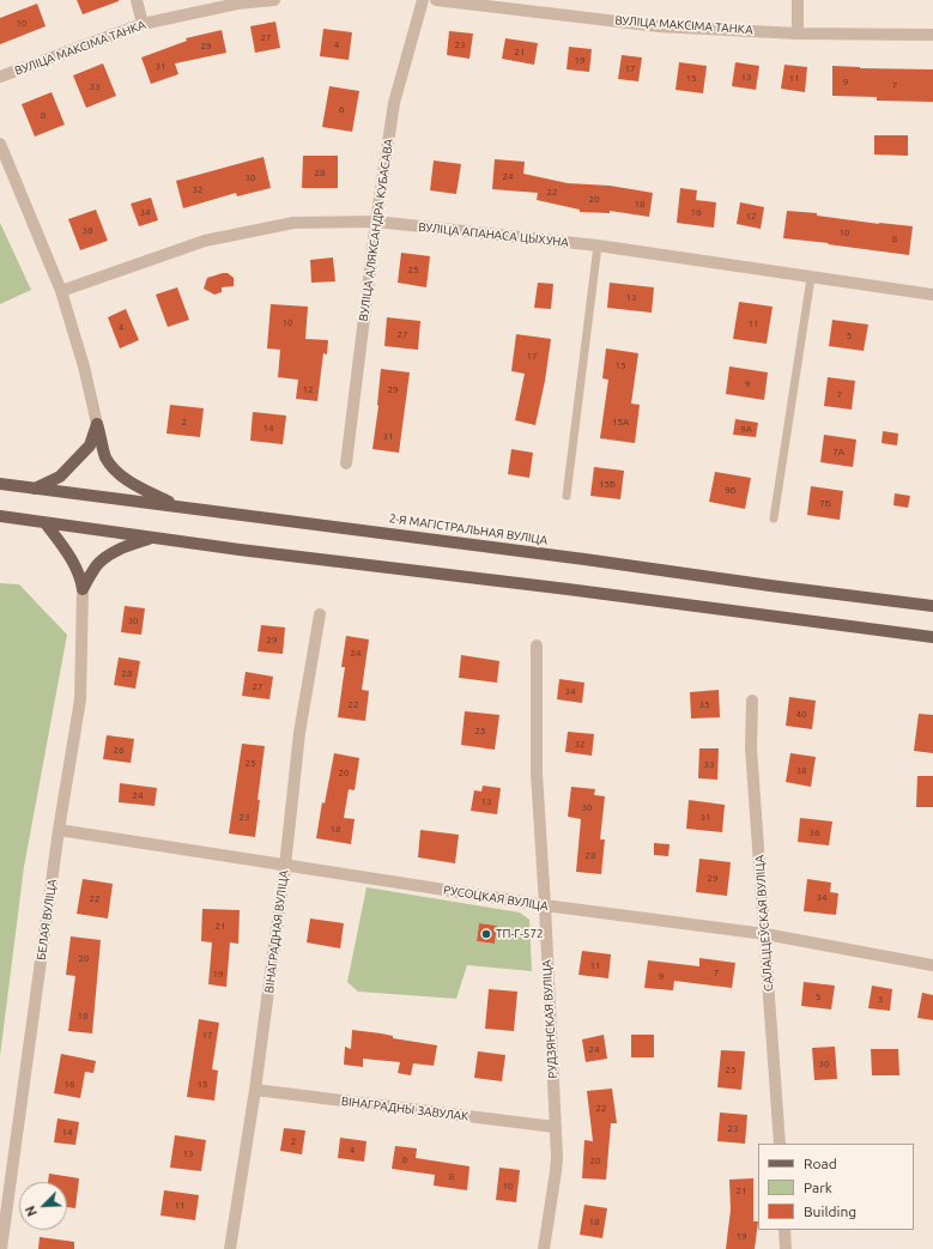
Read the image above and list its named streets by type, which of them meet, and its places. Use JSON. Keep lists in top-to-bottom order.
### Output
{
  "streets": {
    "main road": ["2-Я МАГІСТРАЛЬНАЯ ВУЛІЦА"],
    "street": [
      "ВУЛІЦА МАКСІМА ТАНКА",
      "ВУЛІЦА АЛЯКСАНДРА КУБАСАВА",
      "ВУЛІЦА АПАНАСА ЦЫХУНА",
      "РУСОЦКАЯ ВУЛІЦА",
      "БЕЛАЯ ВУЛІЦА",
      "САЛАЦЦЕЎСКАЯ ВУЛІЦА",
      "ВІНАГРАДНАЯ ВУЛІЦА",
      "РУДЗЯНСКАЯ ВУЛІЦА",
      "ВІНАГРАДНЫ ЗАВУЛАК"
    ]
  },
  "crossings": [
    ["ВУЛІЦА АЛЯКСАНДРА КУБАСАВА", "ВУЛІЦА АПАНАСА ЦЫХУНА"],
    ["РУСОЦКАЯ ВУЛІЦА", "БЕЛАЯ ВУЛІЦА"],
    ["РУСОЦКАЯ ВУЛІЦА", "САЛАЦЦЕЎСКАЯ ВУЛІЦА"],
    ["РУСОЦКАЯ ВУЛІЦА", "ВІНАГРАДНАЯ ВУЛІЦА"],
    ["РУСОЦКАЯ ВУЛІЦА", "РУДЗЯНСКАЯ ВУЛІЦА"],
    ["ВІНАГРАДНАЯ ВУЛІЦА", "ВІНАГРАДНЫ ЗАВУЛАК"],
    ["РУДЗЯНСКАЯ ВУЛІЦА", "ВІНАГРАДНЫ ЗАВУЛАК"]
  ],
  "places": ["ТП-Г-572"],
  "house_numbers": [
    "10",
    "27",
    "4",
    "23",
    "29",
    "21",
    "19",
    "31",
    "17",
    "13",
    "15",
    "11",
    "9",
    "7",
    "33",
    "6",
    "8",
    "28",
    "24",
    "30",
    "32",
    "22",
    "20",
    "18",
    "34",
    "16",
    "12",
    "36",
    "10",
    "8",
    "25",
    "13",
    "10",
    "11",
    "4",
    "27",
    "5",
    "17",
    "15",
    "9",
    "12",
    "29",
    "7",
    "2",
    "15А",
    "14",
    "9А",
    "31",
    "7А",
    "15Б",
    "9Б",
    "7Б",
    "30",
    "29",
    "24",
    "28",
    "27",
    "34",
    "22",
    "35",
    "40",
    "25",
    "32",
    "26",
    "25",
    "33",
    "38",
    "20",
    "24",
    "13",
    "30",
    "23",
    "31",
    "18",
    "36",
    "28",
    "29",
    "34",
    "22",
    "21",
    "20",
    "11",
    "7",
    "19",
    "9",
    "5",
    "3",
    "18",
    "17",
    "24",
    "30",
    "25",
    "16",
    "15",
    "22",
    "23",
    "14",
    "2",
    "4",
    "13",
    "6",
    "20",
    "8",
    "10",
    "21",
    "11",
    "18",
    "19"
  ],
  "legend": ["Road", "Park", "Building"],
  "north": "bottom left"
}
